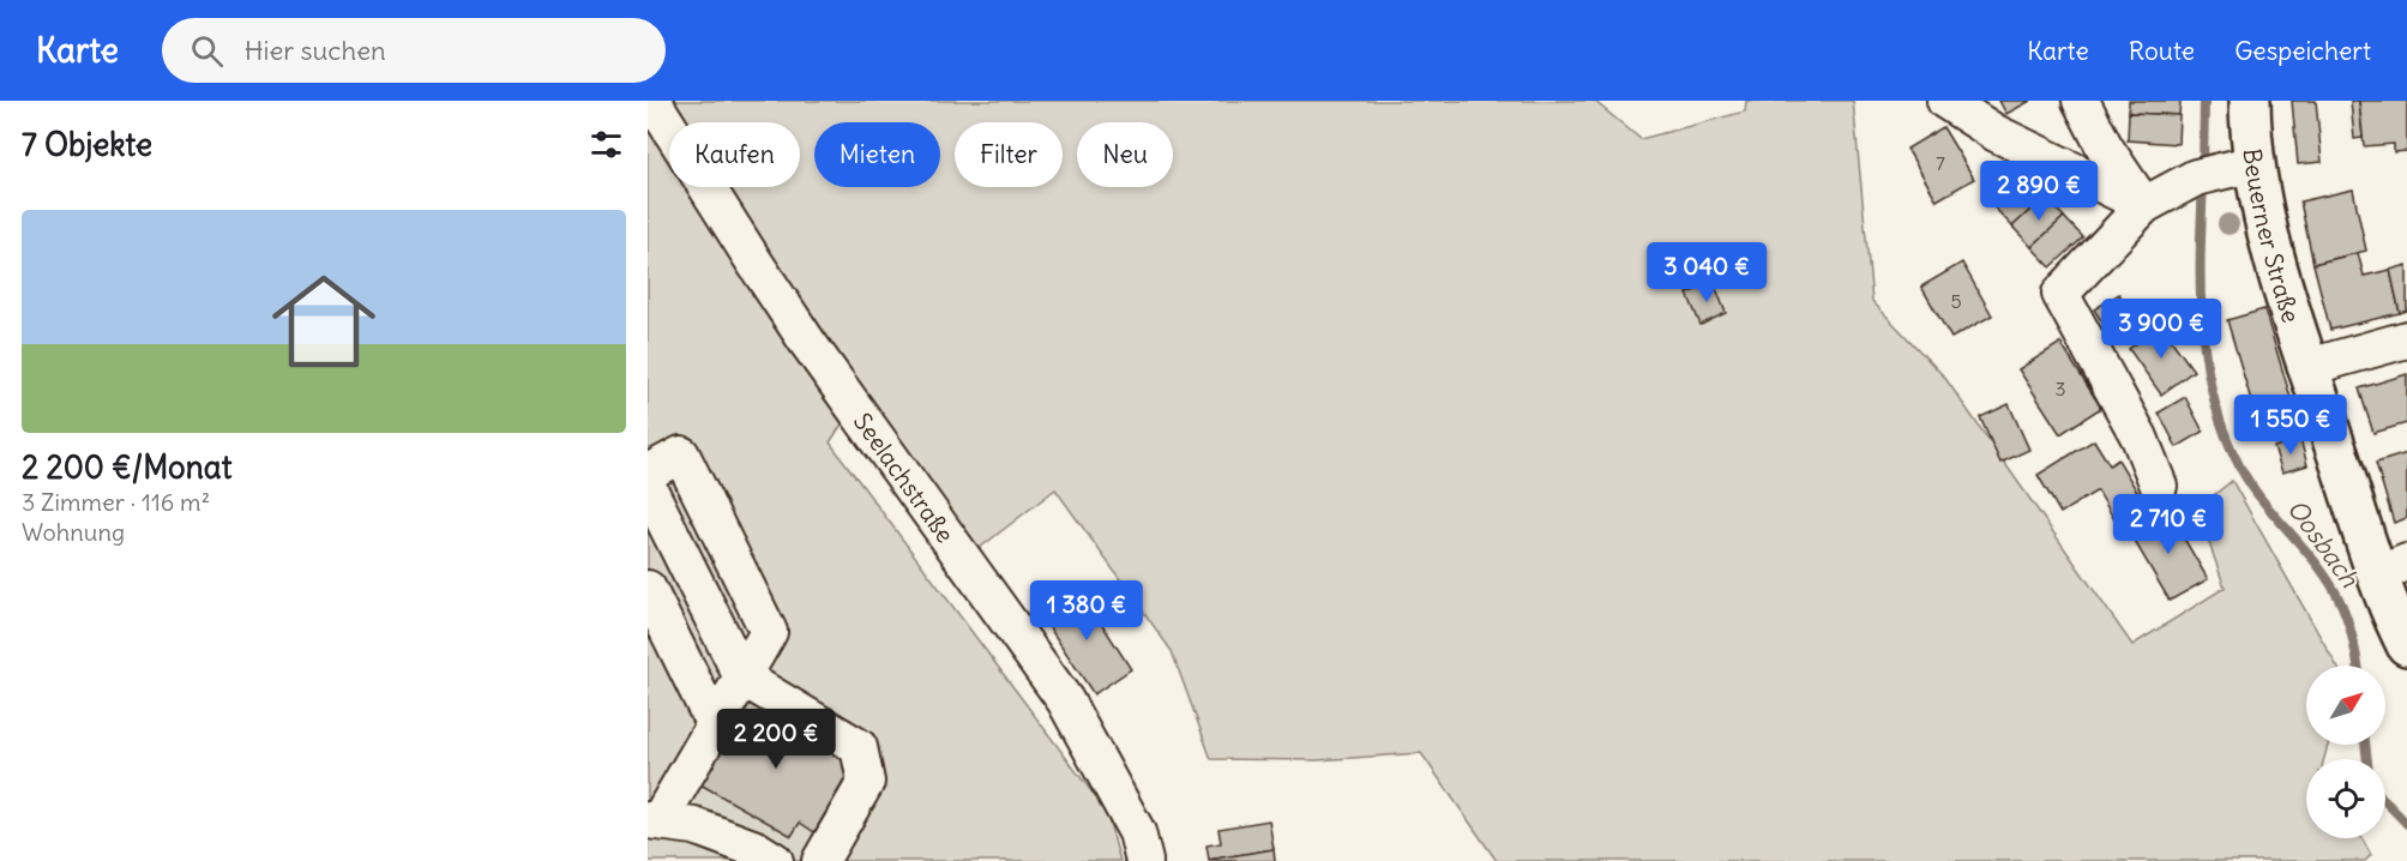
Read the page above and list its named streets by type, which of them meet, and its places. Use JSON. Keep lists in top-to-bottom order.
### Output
{
  "streets": {
    "main road": ["Beuerner Straße"],
    "street": ["Seelachstraße"]
  },
  "water": ["Oosbach"],
  "house_numbers": ["7", "5", "3"],
  "north": "top right",
  "page": {
    "header": "Karte",
    "search": "Hier suchen",
    "nav": ["Karte", "Route", "Gespeichert"],
    "heading": "7 Objekte",
    "chip": [
      "Kaufen",
      "Mieten",
      "Filter",
      "Neu"
    ],
    "price": [
      "2 890 €",
      "3 040 €",
      "3 900 €",
      "1 550 €",
      "2 710 €",
      "1 380 €",
      "2 200 €"
    ],
    "list": [
      {
        "name": "2 200 €/Monat",
        "note": "3 Zimmer · 116 m² · Wohnung"
      }
    ]
  }
}
